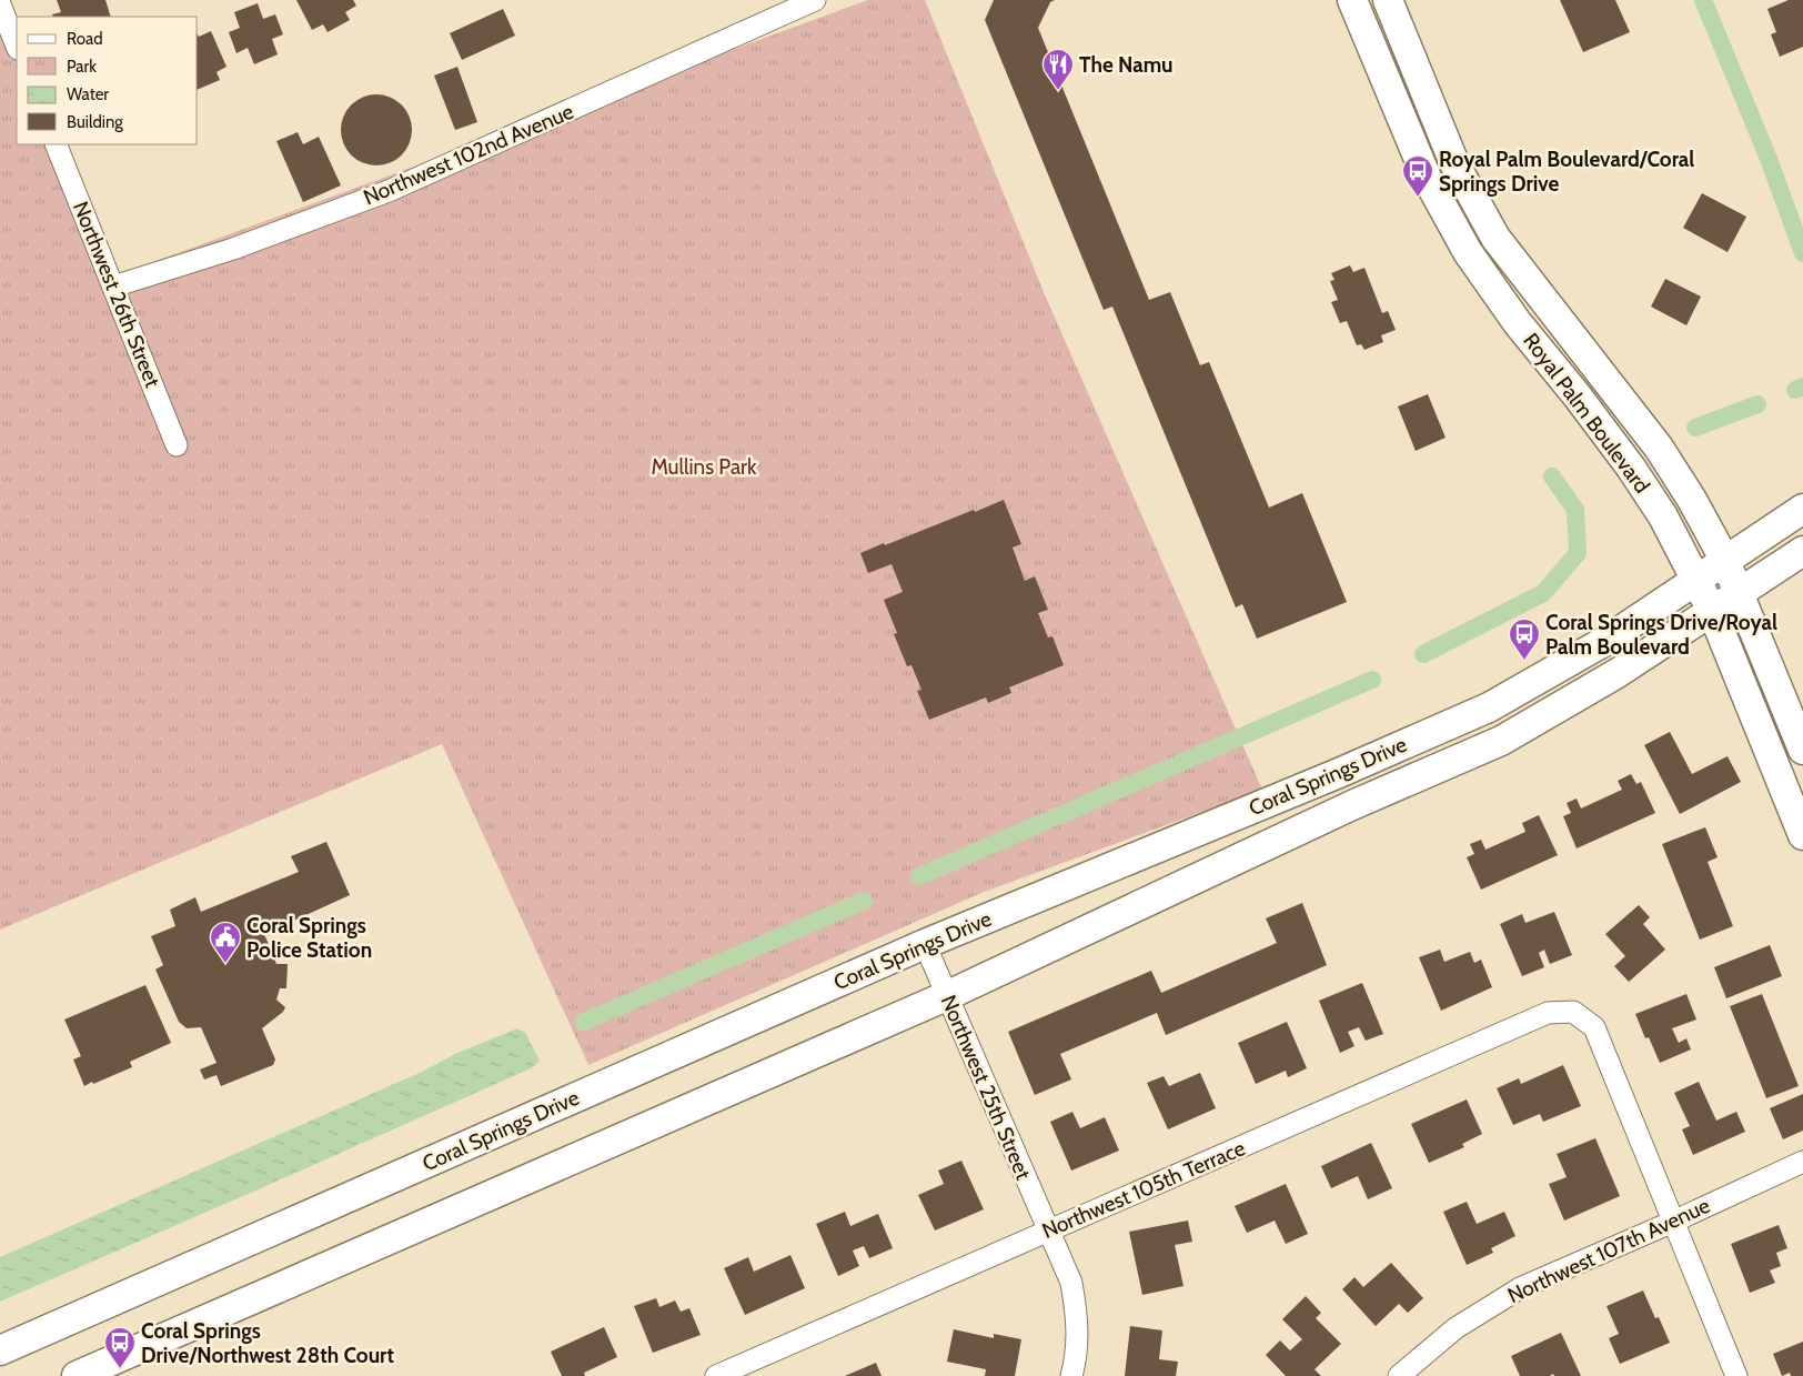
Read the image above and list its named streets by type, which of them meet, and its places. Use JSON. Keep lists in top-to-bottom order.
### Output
{
  "streets": {
    "main road": ["Royal Palm Boulevard", "Coral Springs Drive"],
    "street": [
      "Northwest 102nd Avenue",
      "Northwest 26th Street",
      "Northwest 25th Street",
      "Northwest 105th Terrace",
      "Northwest 107th Avenue"
    ]
  },
  "crossings": [
    ["Northwest 102nd Avenue", "Northwest 26th Street"],
    ["Royal Palm Boulevard", "Coral Springs Drive"],
    ["Coral Springs Drive", "Northwest 25th Street"],
    ["Northwest 25th Street", "Northwest 105th Terrace"],
    ["Northwest 105th Terrace", "Northwest 107th Avenue"]
  ],
  "parks": ["Mullins Park"],
  "places": {
    "restaurant": ["The Namu"],
    "bus stop": ["Royal Palm Boulevard/Coral Springs Drive", "Coral Springs Drive/Royal Palm Boulevard", "Coral Springs Drive/Northwest 28th Court"],
    "public building": ["Coral Springs Police Station"]
  },
  "legend": [
    "Road",
    "Park",
    "Water",
    "Building"
  ]
}
